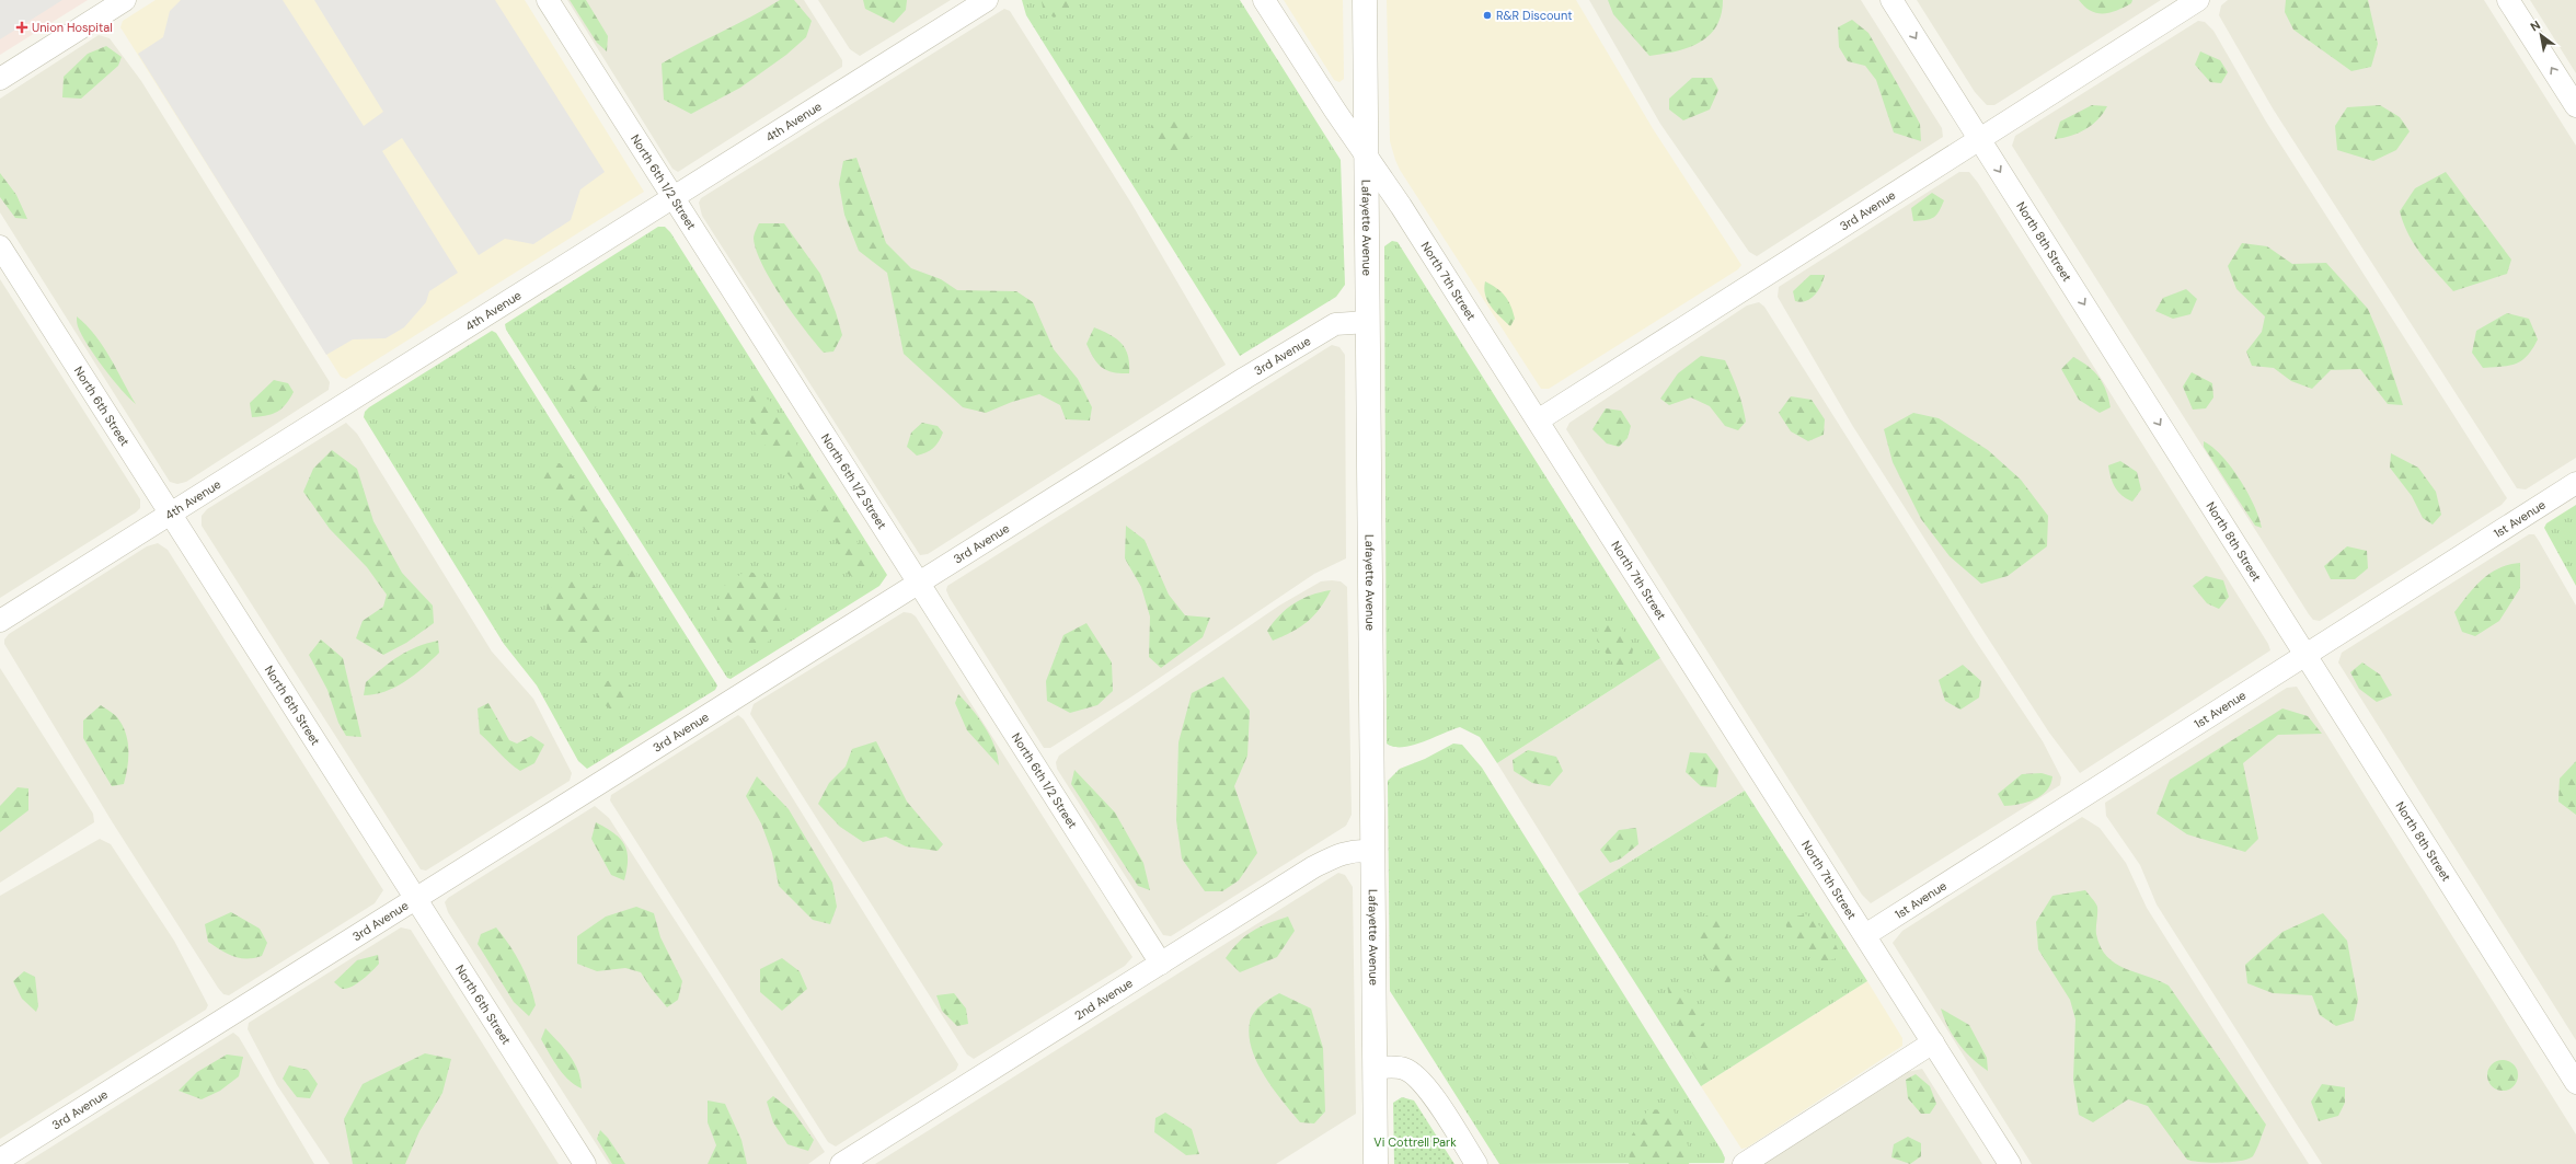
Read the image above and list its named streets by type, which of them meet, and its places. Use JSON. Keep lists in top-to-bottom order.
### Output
{
  "streets": {
    "street": [
      "4th Avenue",
      "North 6th 1/2 Street",
      "3rd Avenue",
      "Lafayette Avenue",
      "North 8th Street",
      "North 7th Street",
      "North 6th Street",
      "1st Avenue",
      "2nd Avenue"
    ]
  },
  "crossings": [
    ["4th Avenue", "North 6th 1/2 Street"],
    ["4th Avenue", "North 6th Street"],
    ["North 6th 1/2 Street", "3rd Avenue"],
    ["North 6th 1/2 Street", "2nd Avenue"],
    ["3rd Avenue", "Lafayette Avenue"],
    ["3rd Avenue", "North 8th Street"],
    ["3rd Avenue", "North 7th Street"],
    ["3rd Avenue", "North 6th Street"],
    ["Lafayette Avenue", "North 7th Street"],
    ["Lafayette Avenue", "2nd Avenue"],
    ["North 8th Street", "1st Avenue"],
    ["North 7th Street", "1st Avenue"]
  ],
  "one_way": ["North 8th Street"],
  "parks": ["Vi Cottrell Park"],
  "places": {
    "other": ["R&R Discount"],
    "health": ["Union Hospital"]
  },
  "north": "top left"
}
